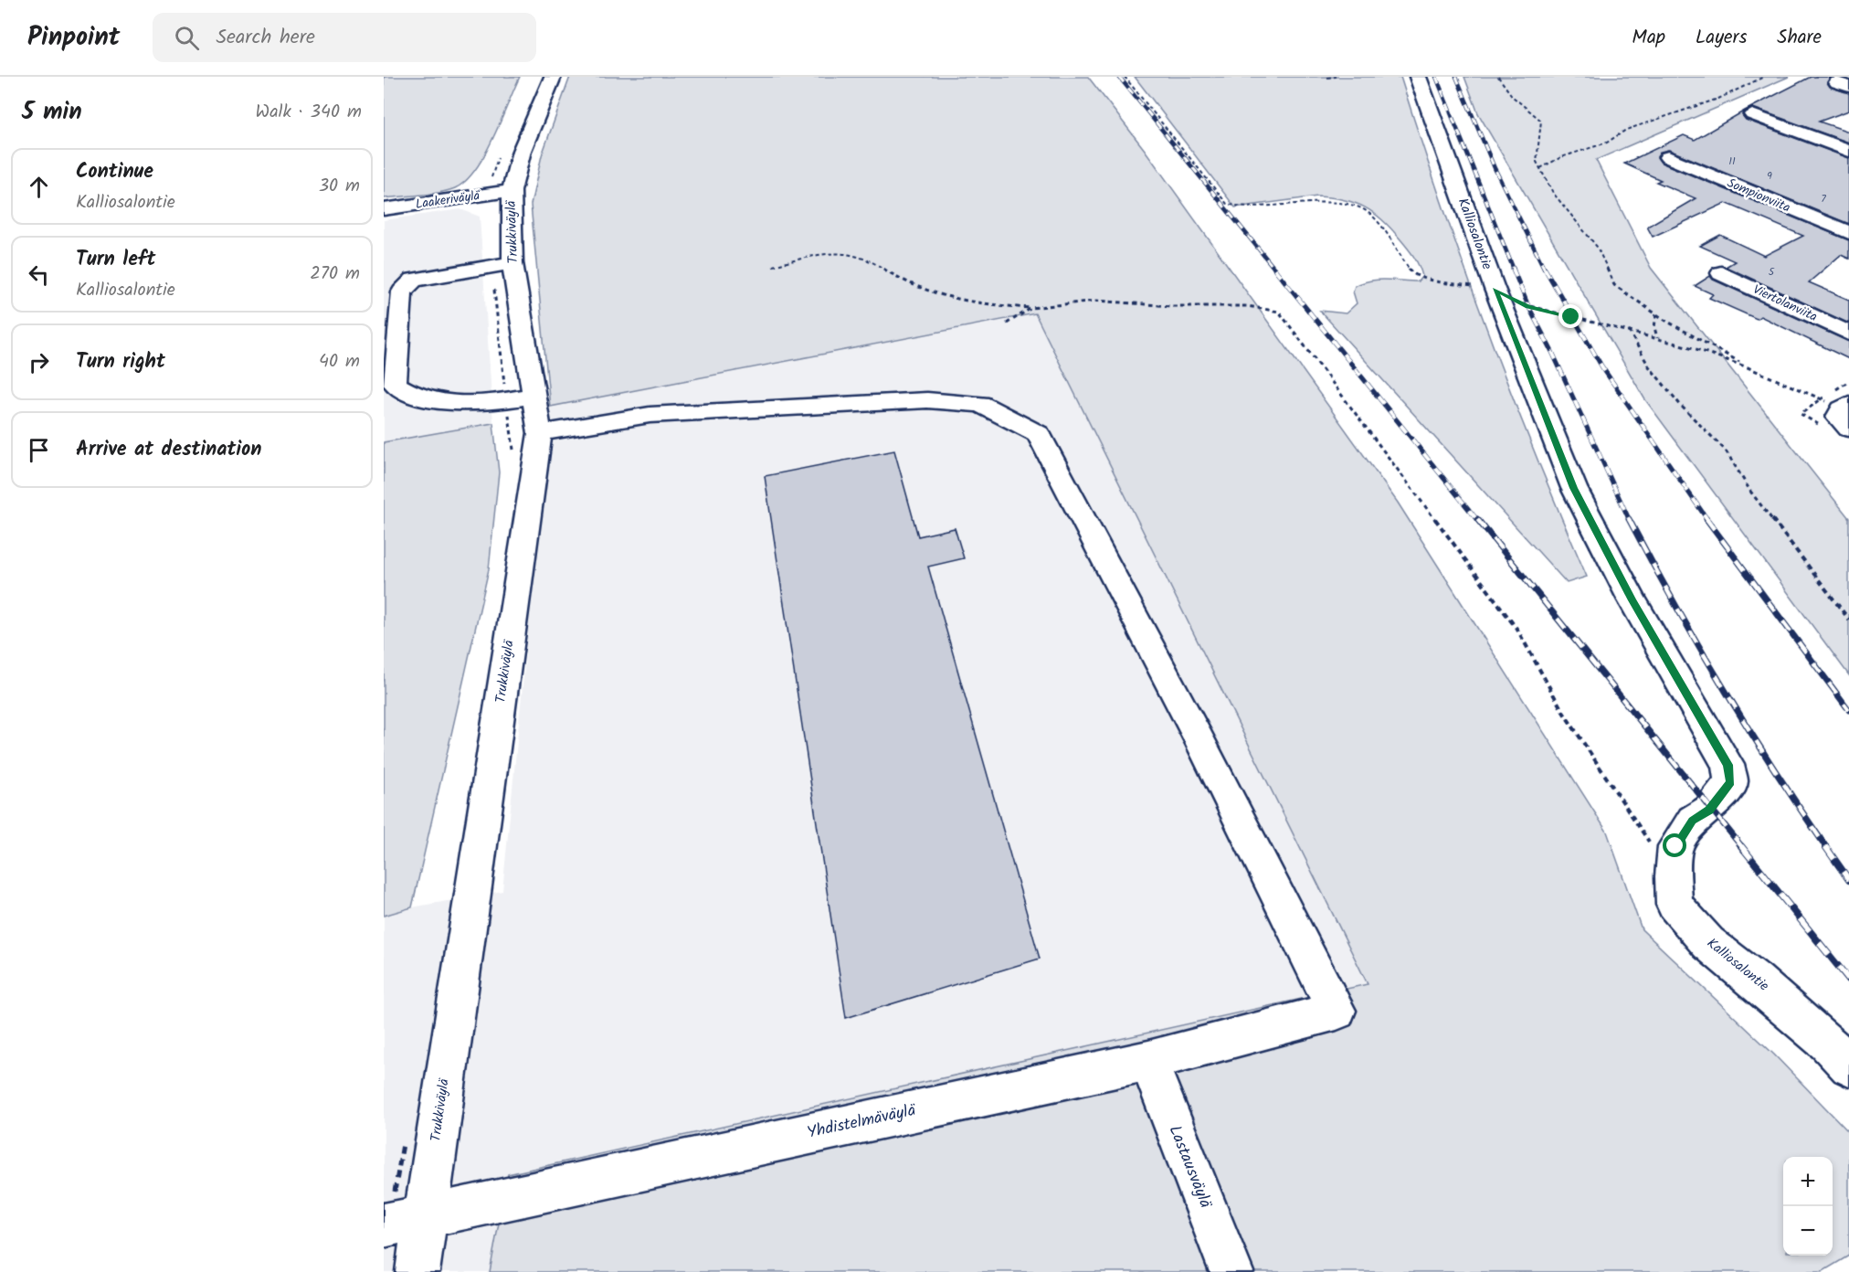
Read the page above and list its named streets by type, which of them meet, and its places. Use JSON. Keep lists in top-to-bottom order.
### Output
{
  "streets": {
    "street": [
      "Sompionviita",
      "Laakeriväylä",
      "Trukkiväylä",
      "Kalliosalontie",
      "Viertolanviita",
      "Yhdistelmäväylä",
      "Lastausväylä"
    ]
  },
  "crossings": [
    ["Laakeriväylä", "Trukkiväylä"],
    ["Trukkiväylä", "Yhdistelmäväylä"],
    ["Yhdistelmäväylä", "Lastausväylä"]
  ],
  "house_numbers": [
    "11",
    "9",
    "7",
    "5"
  ],
  "page": {
    "header": "Pinpoint",
    "search": "Search here",
    "nav": ["Map", "Layers", "Share"],
    "heading": ["5 min", "Walk · 340 m"],
    "list": [
      ["Continue", "Kalliosalontie", "30 m"],
      ["Turn left", "Kalliosalontie", "270 m"],
      ["Turn right", "40 m"],
      "Arrive at destination"
    ],
    "map_buttons": ["+", "−"]
  }
}
